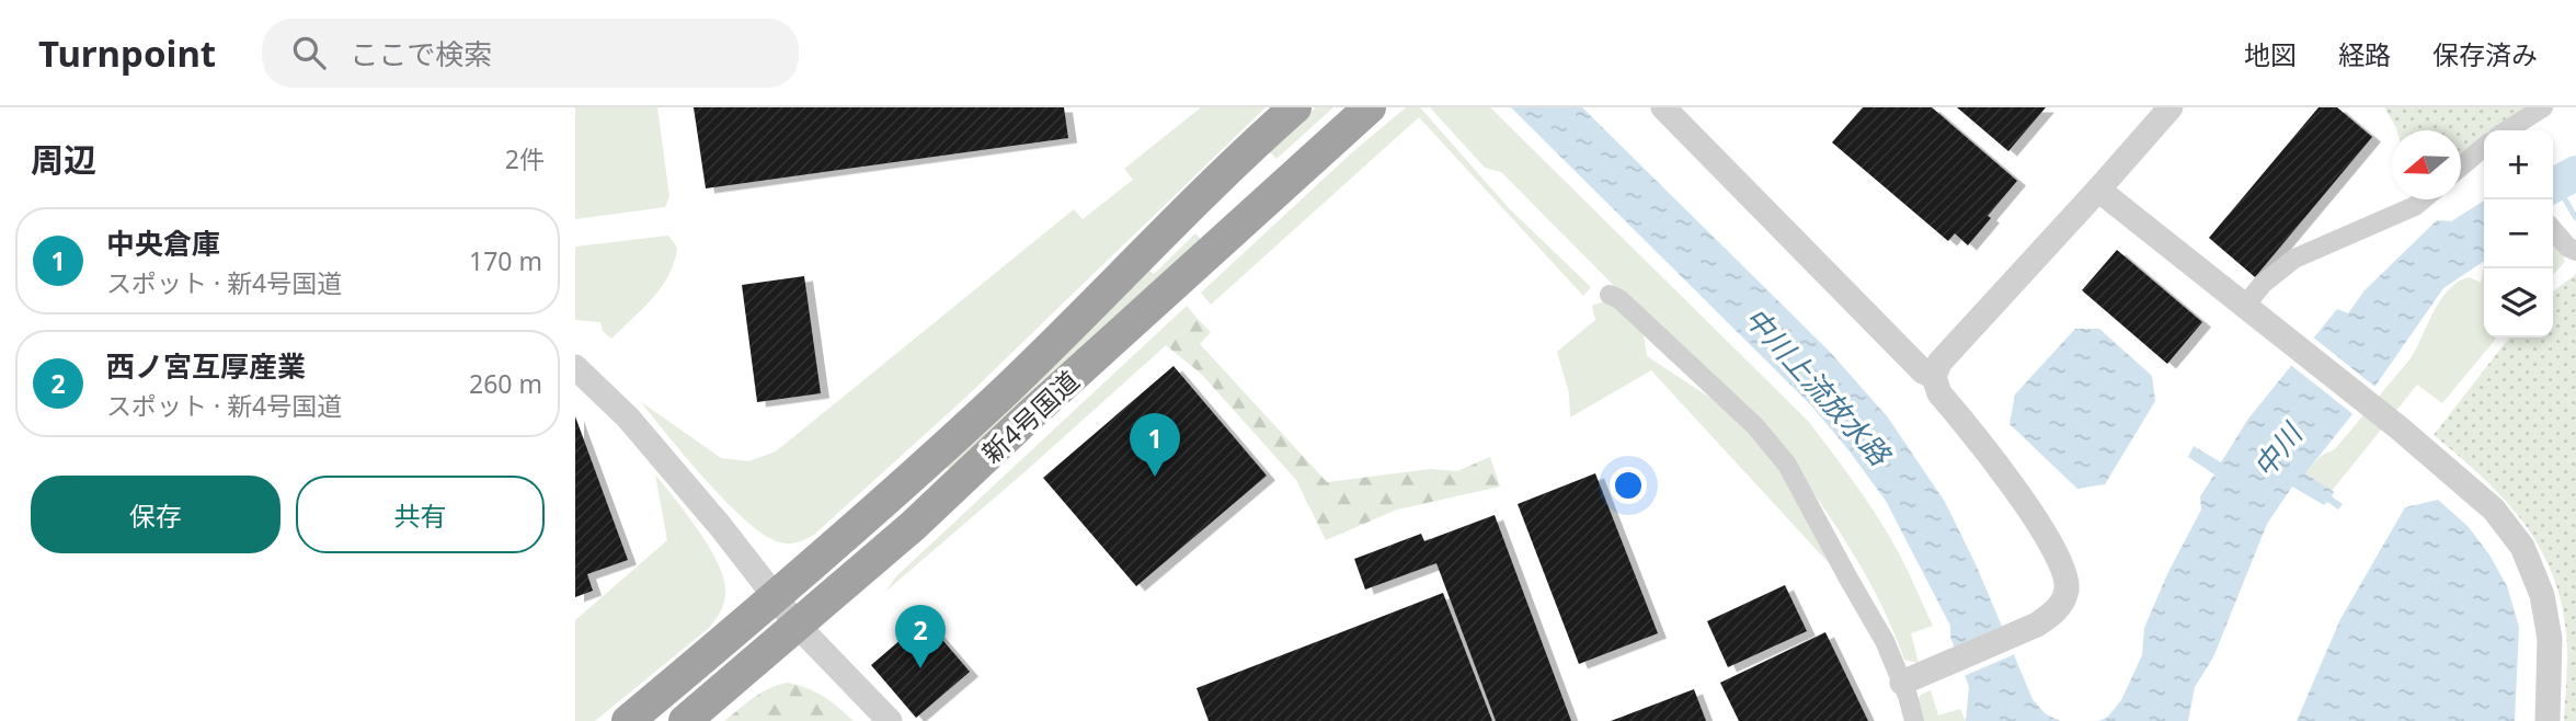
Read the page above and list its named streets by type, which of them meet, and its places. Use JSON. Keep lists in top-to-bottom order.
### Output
{
  "streets": {
    "highway": ["新4号国道"]
  },
  "water": ["中川上流放水路", "中川"],
  "north": "left",
  "page": {
    "header": "Turnpoint",
    "search": "ここで検索",
    "nav": ["地図", "経路", "保存済み"],
    "heading": ["周辺", "2件"],
    "map_buttons": ["+", "−"],
    "list": [
      {
        "mark": "1",
        "name": "中央倉庫",
        "note": "スポット · 新4号国道",
        "value": "170 m"
      },
      {
        "mark": "2",
        "name": "西ノ宮互厚産業",
        "note": "スポット · 新4号国道",
        "value": "260 m"
      }
    ],
    "pins": ["1", "2"],
    "buttons": ["保存", "共有"]
  }
}
